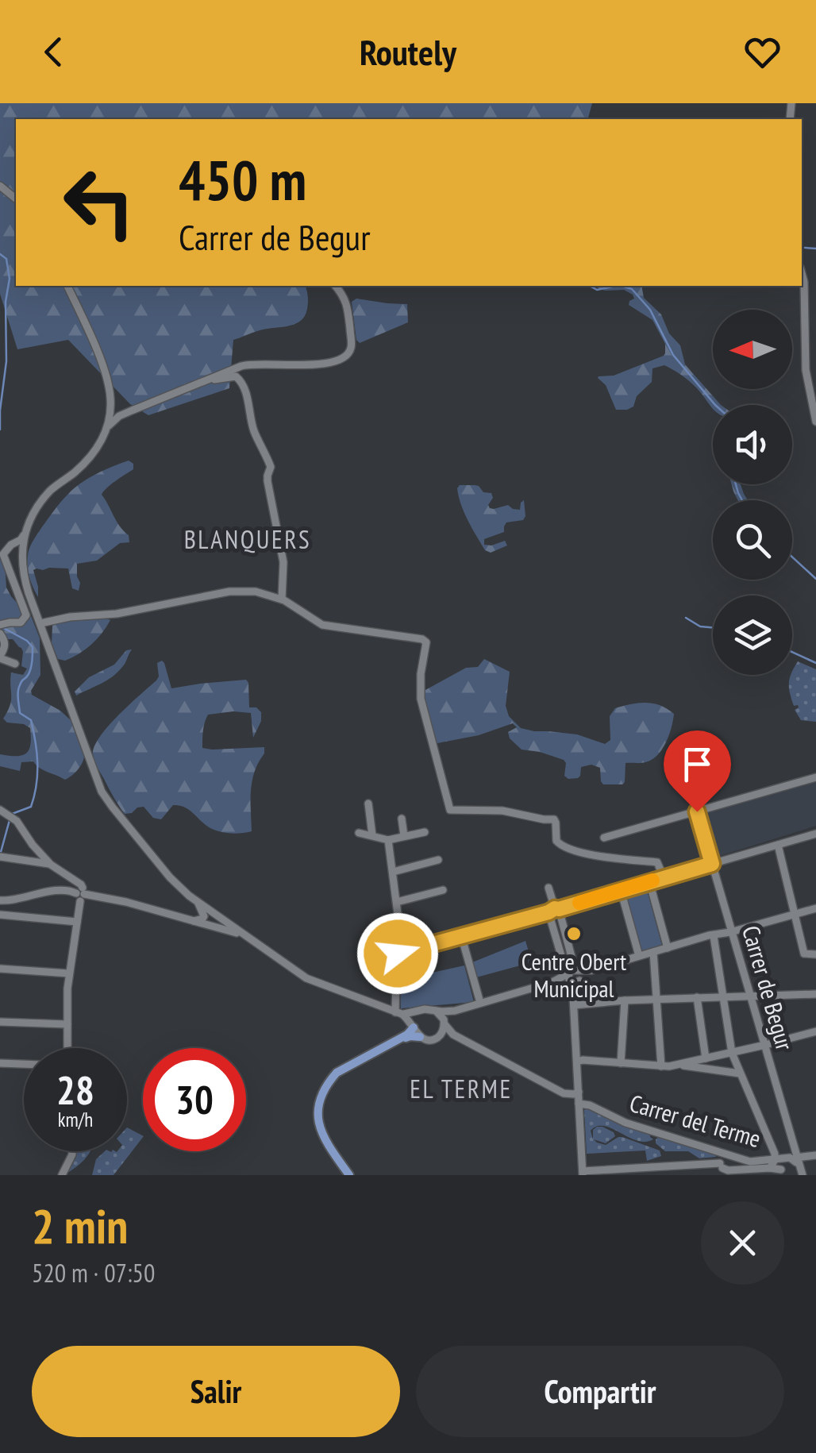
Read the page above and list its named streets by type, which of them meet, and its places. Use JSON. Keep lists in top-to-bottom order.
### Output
{
  "streets": {
    "street": ["Carrer de Begur", "Carrer del Terme"]
  },
  "crossings": [
    ["Carrer de Begur", "Carrer del Terme"]
  ],
  "districts": ["BLANQUERS", "EL TERME"],
  "places": ["Centre Obert Municipal"],
  "north": "left",
  "page": {
    "header": "Routely",
    "turn": ["450 m", "Carrer de Begur"],
    "speed": "28 km/h",
    "limit": "30",
    "heading": ["2 min", "520 m · 07:50"],
    "buttons": ["Salir", "Compartir"]
  }
}
